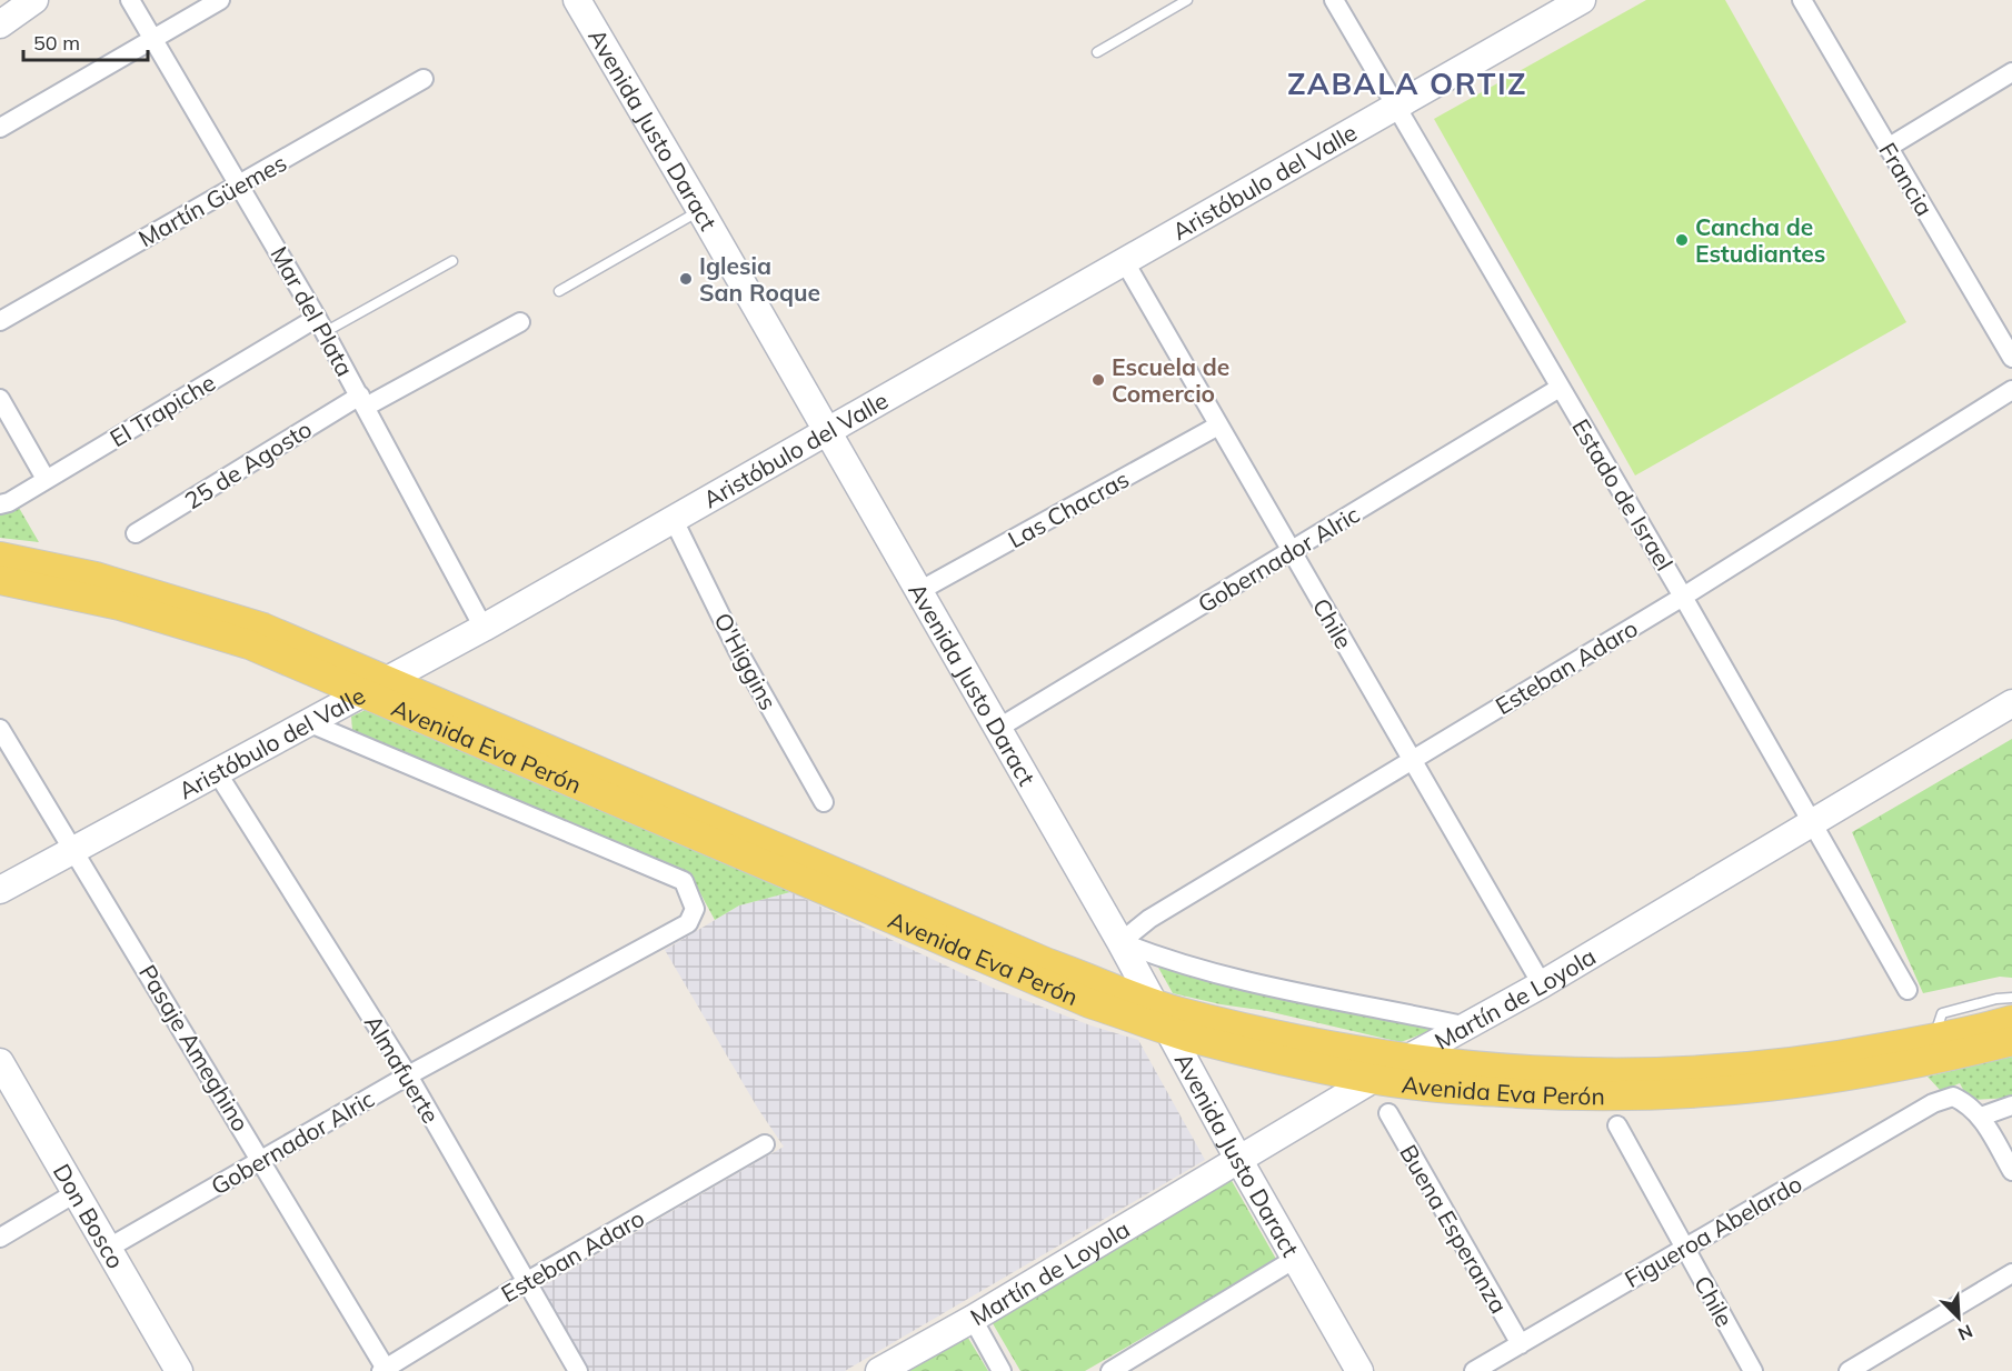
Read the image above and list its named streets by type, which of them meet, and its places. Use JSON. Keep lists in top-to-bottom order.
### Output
{
  "streets": {
    "main road": [
      "Avenida Justo Daract",
      "Aristóbulo del Valle",
      "Avenida Eva Perón",
      "Martín de Loyola",
      "Don Bosco"
    ],
    "street": [
      "Francia",
      "Martín Güemes",
      "Mar del Plata",
      "El Trapiche",
      "25 de Agosto",
      "Estado de Israel",
      "Las Chacras",
      "Gobernador Alric",
      "Chile",
      "O'Higgins",
      "Esteban Adaro",
      "Pasaje Ameghino",
      "Almafuerte",
      "Buena Esperanza",
      "Figueroa Abelardo"
    ]
  },
  "crossings": [
    ["Avenida Justo Daract", "Aristóbulo del Valle"],
    ["Avenida Justo Daract", "Las Chacras"],
    ["Avenida Justo Daract", "Gobernador Alric"],
    ["Avenida Justo Daract", "Esteban Adaro"],
    ["Avenida Justo Daract", "Avenida Eva Perón"],
    ["Avenida Justo Daract", "Martín de Loyola"],
    ["Aristóbulo del Valle", "Mar del Plata"],
    ["Aristóbulo del Valle", "Estado de Israel"],
    ["Aristóbulo del Valle", "Chile"],
    ["Aristóbulo del Valle", "O'Higgins"],
    ["Aristóbulo del Valle", "Avenida Eva Perón"],
    ["Aristóbulo del Valle", "Pasaje Ameghino"],
    ["Aristóbulo del Valle", "Almafuerte"],
    ["Martín Güemes", "Mar del Plata"],
    ["Mar del Plata", "El Trapiche"],
    ["Mar del Plata", "25 de Agosto"],
    ["Estado de Israel", "Gobernador Alric"],
    ["Estado de Israel", "Esteban Adaro"],
    ["Estado de Israel", "Martín de Loyola"],
    ["Las Chacras", "Chile"],
    ["Gobernador Alric", "Chile"],
    ["Gobernador Alric", "Avenida Eva Perón"],
    ["Gobernador Alric", "Pasaje Ameghino"],
    ["Gobernador Alric", "Almafuerte"],
    ["Gobernador Alric", "Don Bosco"],
    ["Chile", "Esteban Adaro"],
    ["Chile", "Martín de Loyola"],
    ["Chile", "Figueroa Abelardo"],
    ["Esteban Adaro", "Pasaje Ameghino"],
    ["Esteban Adaro", "Almafuerte"],
    ["Avenida Eva Perón", "Martín de Loyola"],
    ["Buena Esperanza", "Figueroa Abelardo"]
  ],
  "districts": ["ZABALA ORTIZ"],
  "places": ["Cancha de Estudiantes", "Iglesia San Roque", "Escuela de Comercio"],
  "scale_bar": "50 m",
  "north": "bottom right"
}
